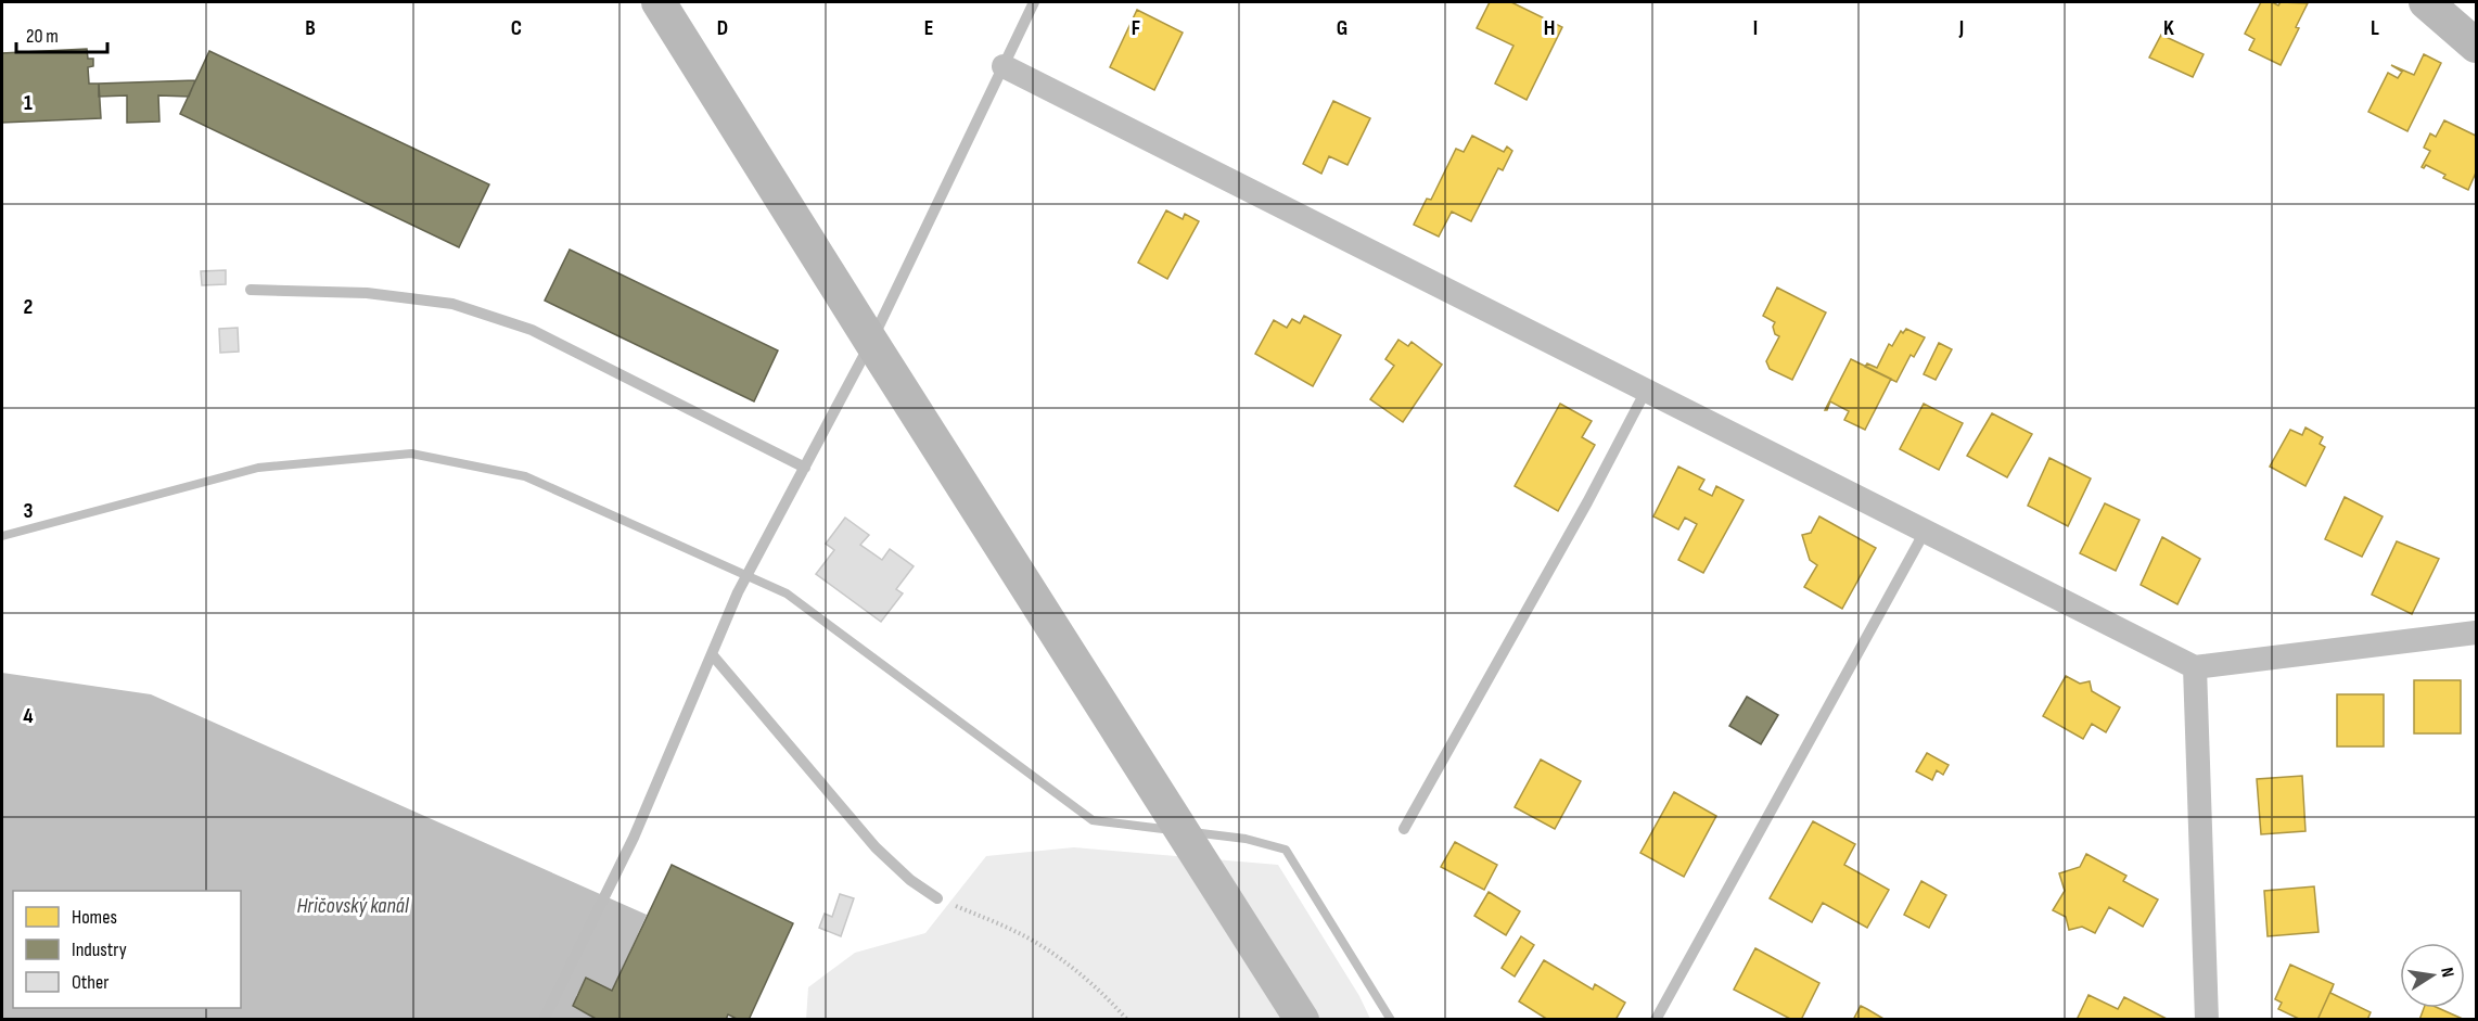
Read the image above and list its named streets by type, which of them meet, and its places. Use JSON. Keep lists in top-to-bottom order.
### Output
{
  "water": ["Hričovský kanál"],
  "legend": ["Homes", "Industry", "Other"],
  "scale_bar": "20 m",
  "north": "right",
  "grid": {
    "columns": [
      "B",
      "C",
      "D",
      "E",
      "F",
      "G",
      "H",
      "I",
      "J",
      "K",
      "L"
    ],
    "rows": [
      "1",
      "2",
      "3",
      "4"
    ]
  }
}
